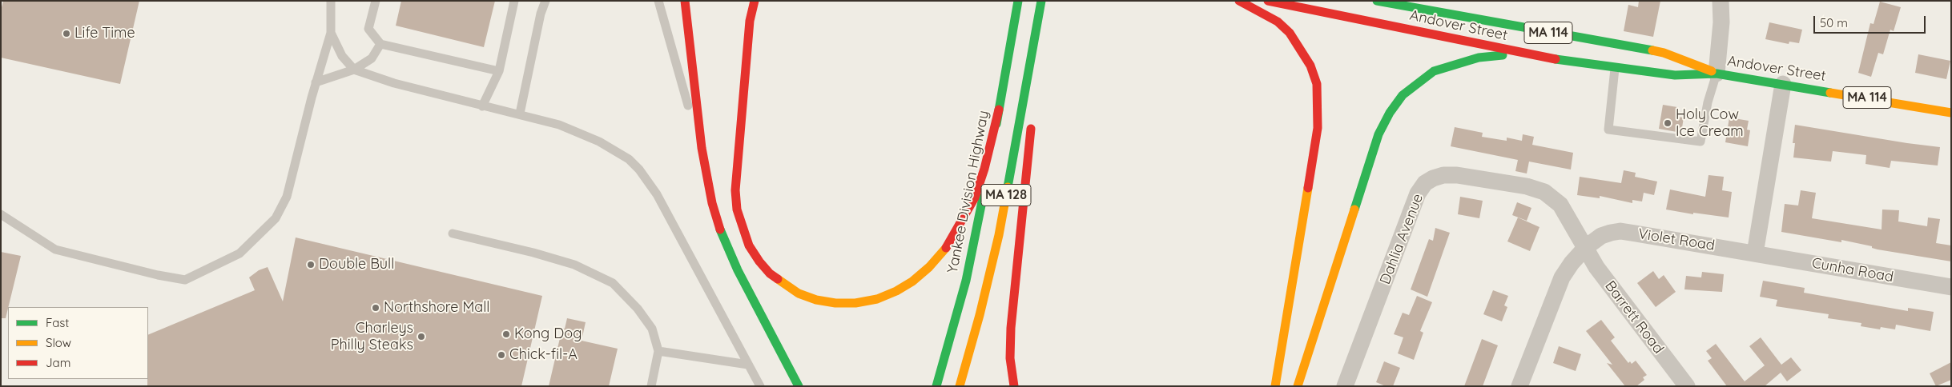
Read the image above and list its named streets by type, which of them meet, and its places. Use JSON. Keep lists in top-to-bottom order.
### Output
{
  "streets": {
    "highway": [
      "Andover Street",
      "MA 114",
      "Yankee Division Highway",
      "MA 128"
    ],
    "street": [
      "Dahlia Avenue",
      "Violet Road",
      "Cunha Road",
      "Barrett Road"
    ]
  },
  "crossings": [
    ["Dahlia Avenue", "Violet Road"],
    ["Dahlia Avenue", "Barrett Road"],
    ["Violet Road", "Cunha Road"],
    ["Violet Road", "Barrett Road"]
  ],
  "places": [
    "Life Time",
    "Holy Cow Ice Cream",
    "Double Bull",
    "Northshore Mall",
    "Kong Dog",
    "Charleys Philly Steaks",
    "Chick-fil-A"
  ],
  "legend": ["Fast", "Slow", "Jam"],
  "scale_bar": "50 m"
}
